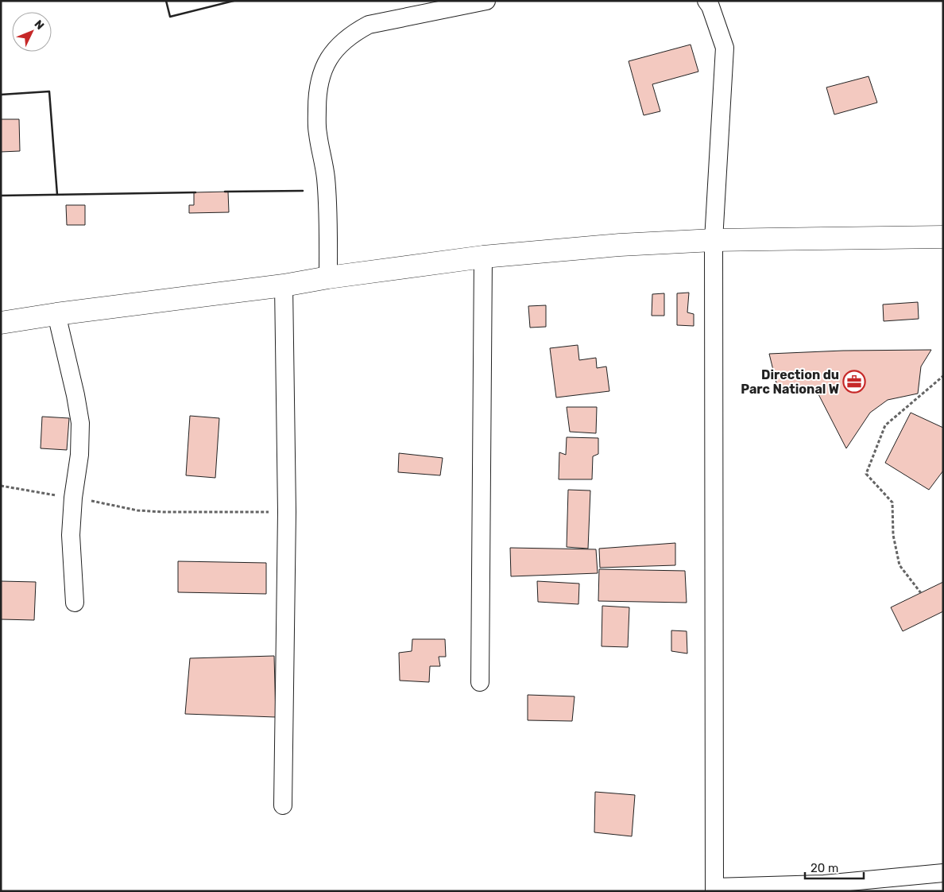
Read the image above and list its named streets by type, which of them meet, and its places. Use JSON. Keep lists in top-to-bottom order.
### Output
{
  "places": {
    "office": ["Direction du Parc National W"]
  },
  "scale_bar": "20 m",
  "north": "top right"
}
